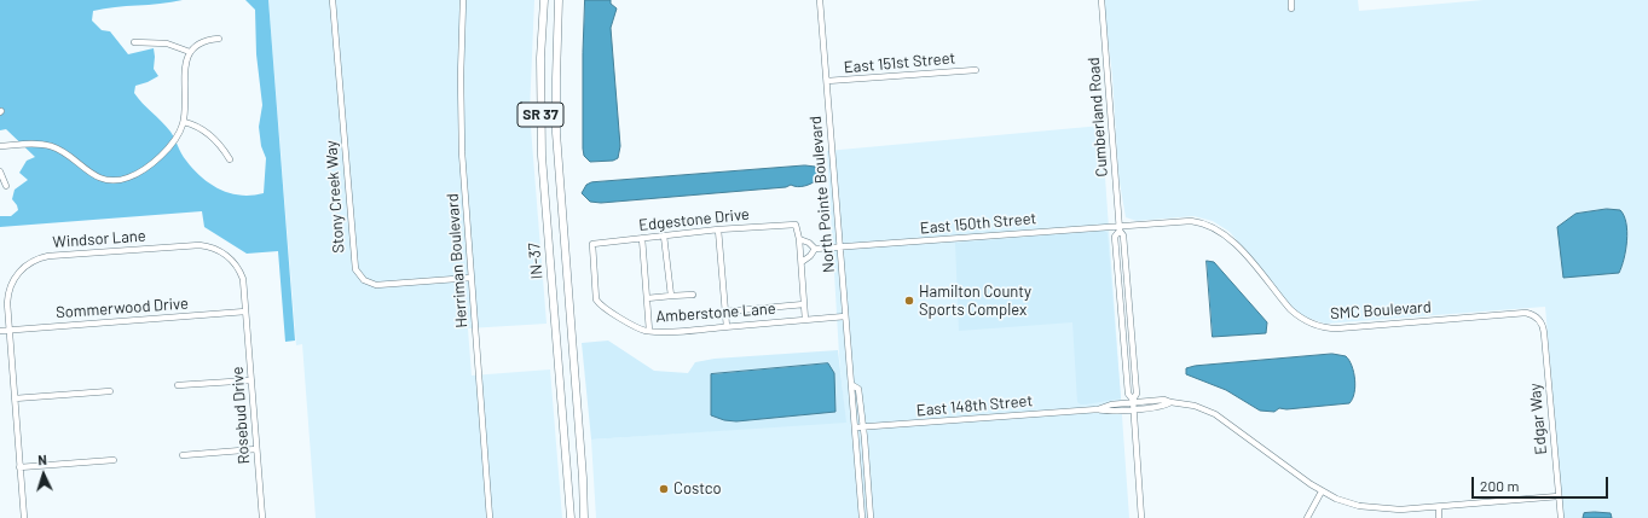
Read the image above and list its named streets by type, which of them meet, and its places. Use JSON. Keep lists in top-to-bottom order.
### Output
{
  "streets": {
    "highway": ["SR 37", "IN-37"],
    "street": [
      "East 151st Street",
      "Cumberland Road",
      "North Pointe Boulevard",
      "Stony Creek Way",
      "Edgestone Drive",
      "East 150th Street",
      "Windsor Lane",
      "Herriman Boulevard",
      "Sommerwood Drive",
      "SMC Boulevard",
      "Amberstone Lane",
      "East 148th Street",
      "Rosebud Drive",
      "Edgar Way"
    ]
  },
  "crossings": [
    ["East 151st Street", "North Pointe Boulevard"],
    ["Cumberland Road", "East 150th Street"],
    ["Cumberland Road", "SMC Boulevard"],
    ["Cumberland Road", "East 148th Street"],
    ["North Pointe Boulevard", "East 150th Street"],
    ["North Pointe Boulevard", "Amberstone Lane"],
    ["North Pointe Boulevard", "East 148th Street"],
    ["Stony Creek Way", "Herriman Boulevard"],
    ["Edgestone Drive", "Amberstone Lane"],
    ["East 150th Street", "SMC Boulevard"],
    ["Windsor Lane", "Sommerwood Drive"],
    ["Windsor Lane", "Rosebud Drive"],
    ["Sommerwood Drive", "Rosebud Drive"],
    ["SMC Boulevard", "Edgar Way"],
    ["East 148th Street", "Edgar Way"]
  ],
  "places": ["Hamilton County Sports Complex", "Costco"],
  "scale_bar": "200 m",
  "north": "top"
}
